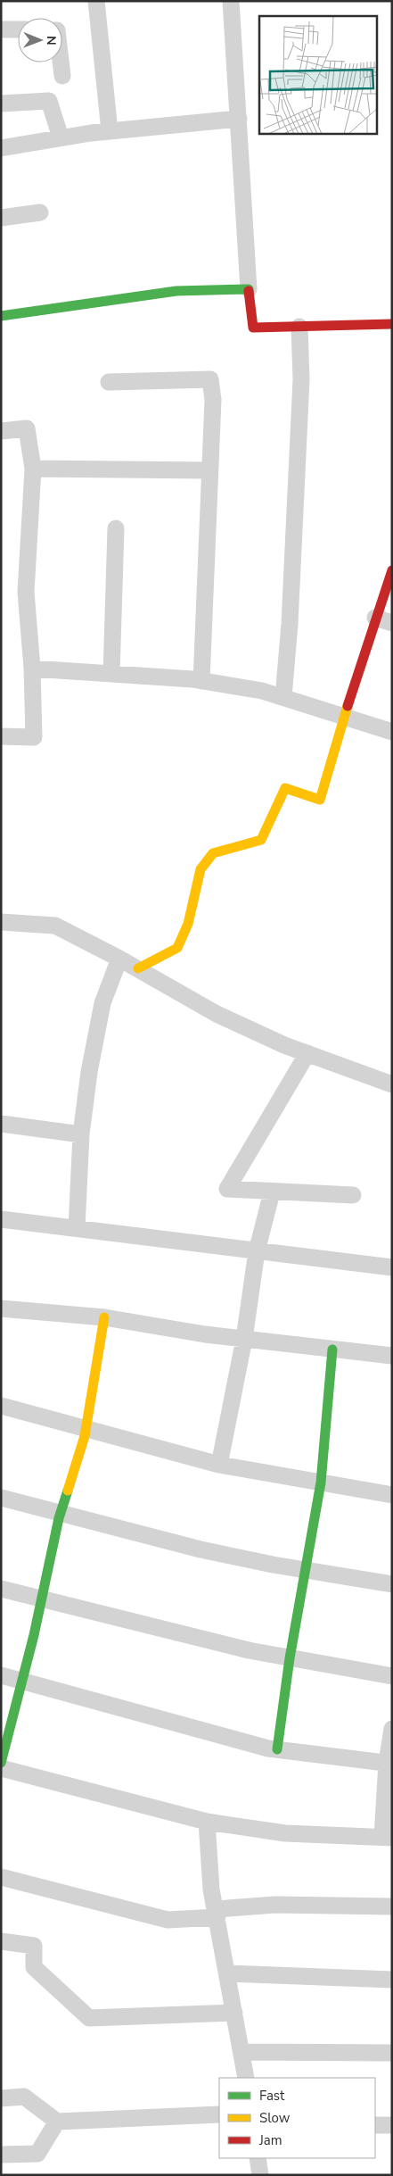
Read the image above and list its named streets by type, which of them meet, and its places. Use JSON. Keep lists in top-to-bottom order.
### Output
{
  "legend": ["Fast", "Slow", "Jam"],
  "north": "right"
}
